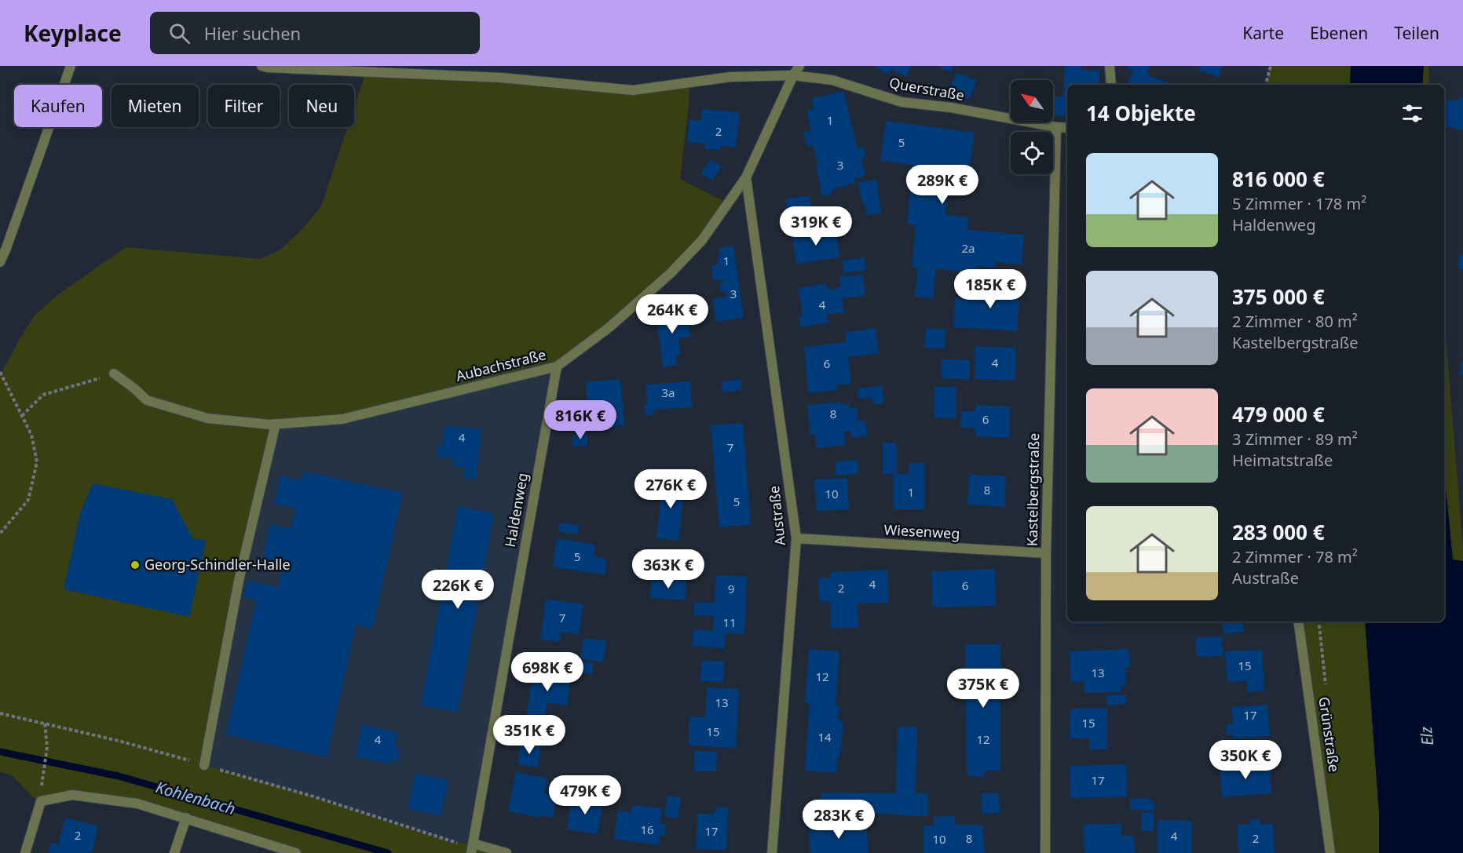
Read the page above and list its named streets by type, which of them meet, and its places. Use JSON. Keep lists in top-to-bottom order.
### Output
{
  "streets": {
    "street": [
      "Querstraße",
      "Aubachstraße",
      "Kastelbergstraße",
      "Haldenweg",
      "Austraße",
      "Wiesenweg",
      "Grünstraße"
    ]
  },
  "crossings": [
    ["Querstraße", "Aubachstraße"],
    ["Querstraße", "Kastelbergstraße"],
    ["Aubachstraße", "Haldenweg"],
    ["Aubachstraße", "Austraße"],
    ["Kastelbergstraße", "Wiesenweg"],
    ["Austraße", "Wiesenweg"]
  ],
  "water": ["Elz", "Kohlenbach"],
  "places": ["Georg-Schindler-Halle"],
  "house_numbers": [
    "1",
    "2",
    "5",
    "3",
    "2a",
    "1",
    "3",
    "4",
    "4",
    "6",
    "3a",
    "8",
    "6",
    "4",
    "7",
    "8",
    "1",
    "10",
    "5",
    "5",
    "4",
    "6",
    "2",
    "9",
    "7",
    "11",
    "15",
    "13",
    "12",
    "13",
    "17",
    "15",
    "15",
    "14",
    "4",
    "12",
    "17",
    "16",
    "17",
    "2",
    "4",
    "8",
    "2",
    "10"
  ],
  "north": "top left",
  "page": {
    "header": "Keyplace",
    "search": "Hier suchen",
    "nav": ["Karte", "Ebenen", "Teilen"],
    "chip": [
      "Kaufen",
      "Mieten",
      "Filter",
      "Neu"
    ],
    "heading": "14 Objekte",
    "list": [
      {
        "name": "816 000 €",
        "note": "5 Zimmer · 178 m² · Haldenweg"
      },
      {
        "name": "375 000 €",
        "note": "2 Zimmer · 80 m² · Kastelbergstraße"
      },
      {
        "name": "479 000 €",
        "note": "3 Zimmer · 89 m² · Heimatstraße"
      },
      {
        "name": "283 000 €",
        "note": "2 Zimmer · 78 m² · Austraße"
      }
    ],
    "price": [
      "289K €",
      "319K €",
      "185K €",
      "264K €",
      "816K €",
      "276K €",
      "363K €",
      "226K €",
      "698K €",
      "375K €",
      "351K €",
      "350K €",
      "479K €",
      "283K €"
    ]
  }
}
